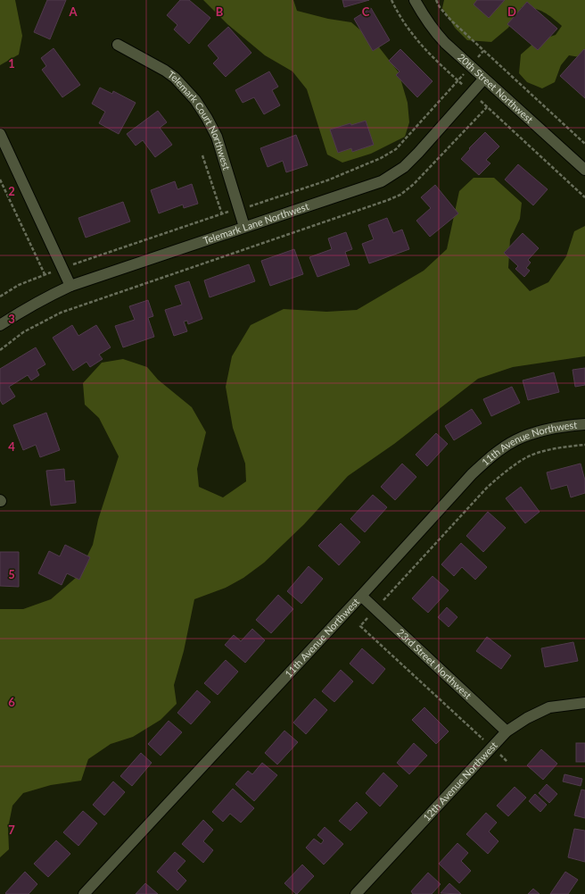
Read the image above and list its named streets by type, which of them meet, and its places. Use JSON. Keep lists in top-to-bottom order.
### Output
{
  "streets": {
    "street": [
      "20th Street Northwest",
      "Telemark Court Northwest",
      "Telemark Lane Northwest",
      "11th Avenue Northwest",
      "23rd Street Northwest",
      "12th Avenue Northwest"
    ]
  },
  "crossings": [
    ["20th Street Northwest", "Telemark Lane Northwest"],
    ["Telemark Court Northwest", "Telemark Lane Northwest"],
    ["11th Avenue Northwest", "23rd Street Northwest"],
    ["23rd Street Northwest", "12th Avenue Northwest"]
  ],
  "grid": {
    "columns": [
      "A",
      "B",
      "C",
      "D"
    ],
    "rows": [
      "1",
      "2",
      "3",
      "4",
      "5",
      "6",
      "7"
    ]
  }
}
